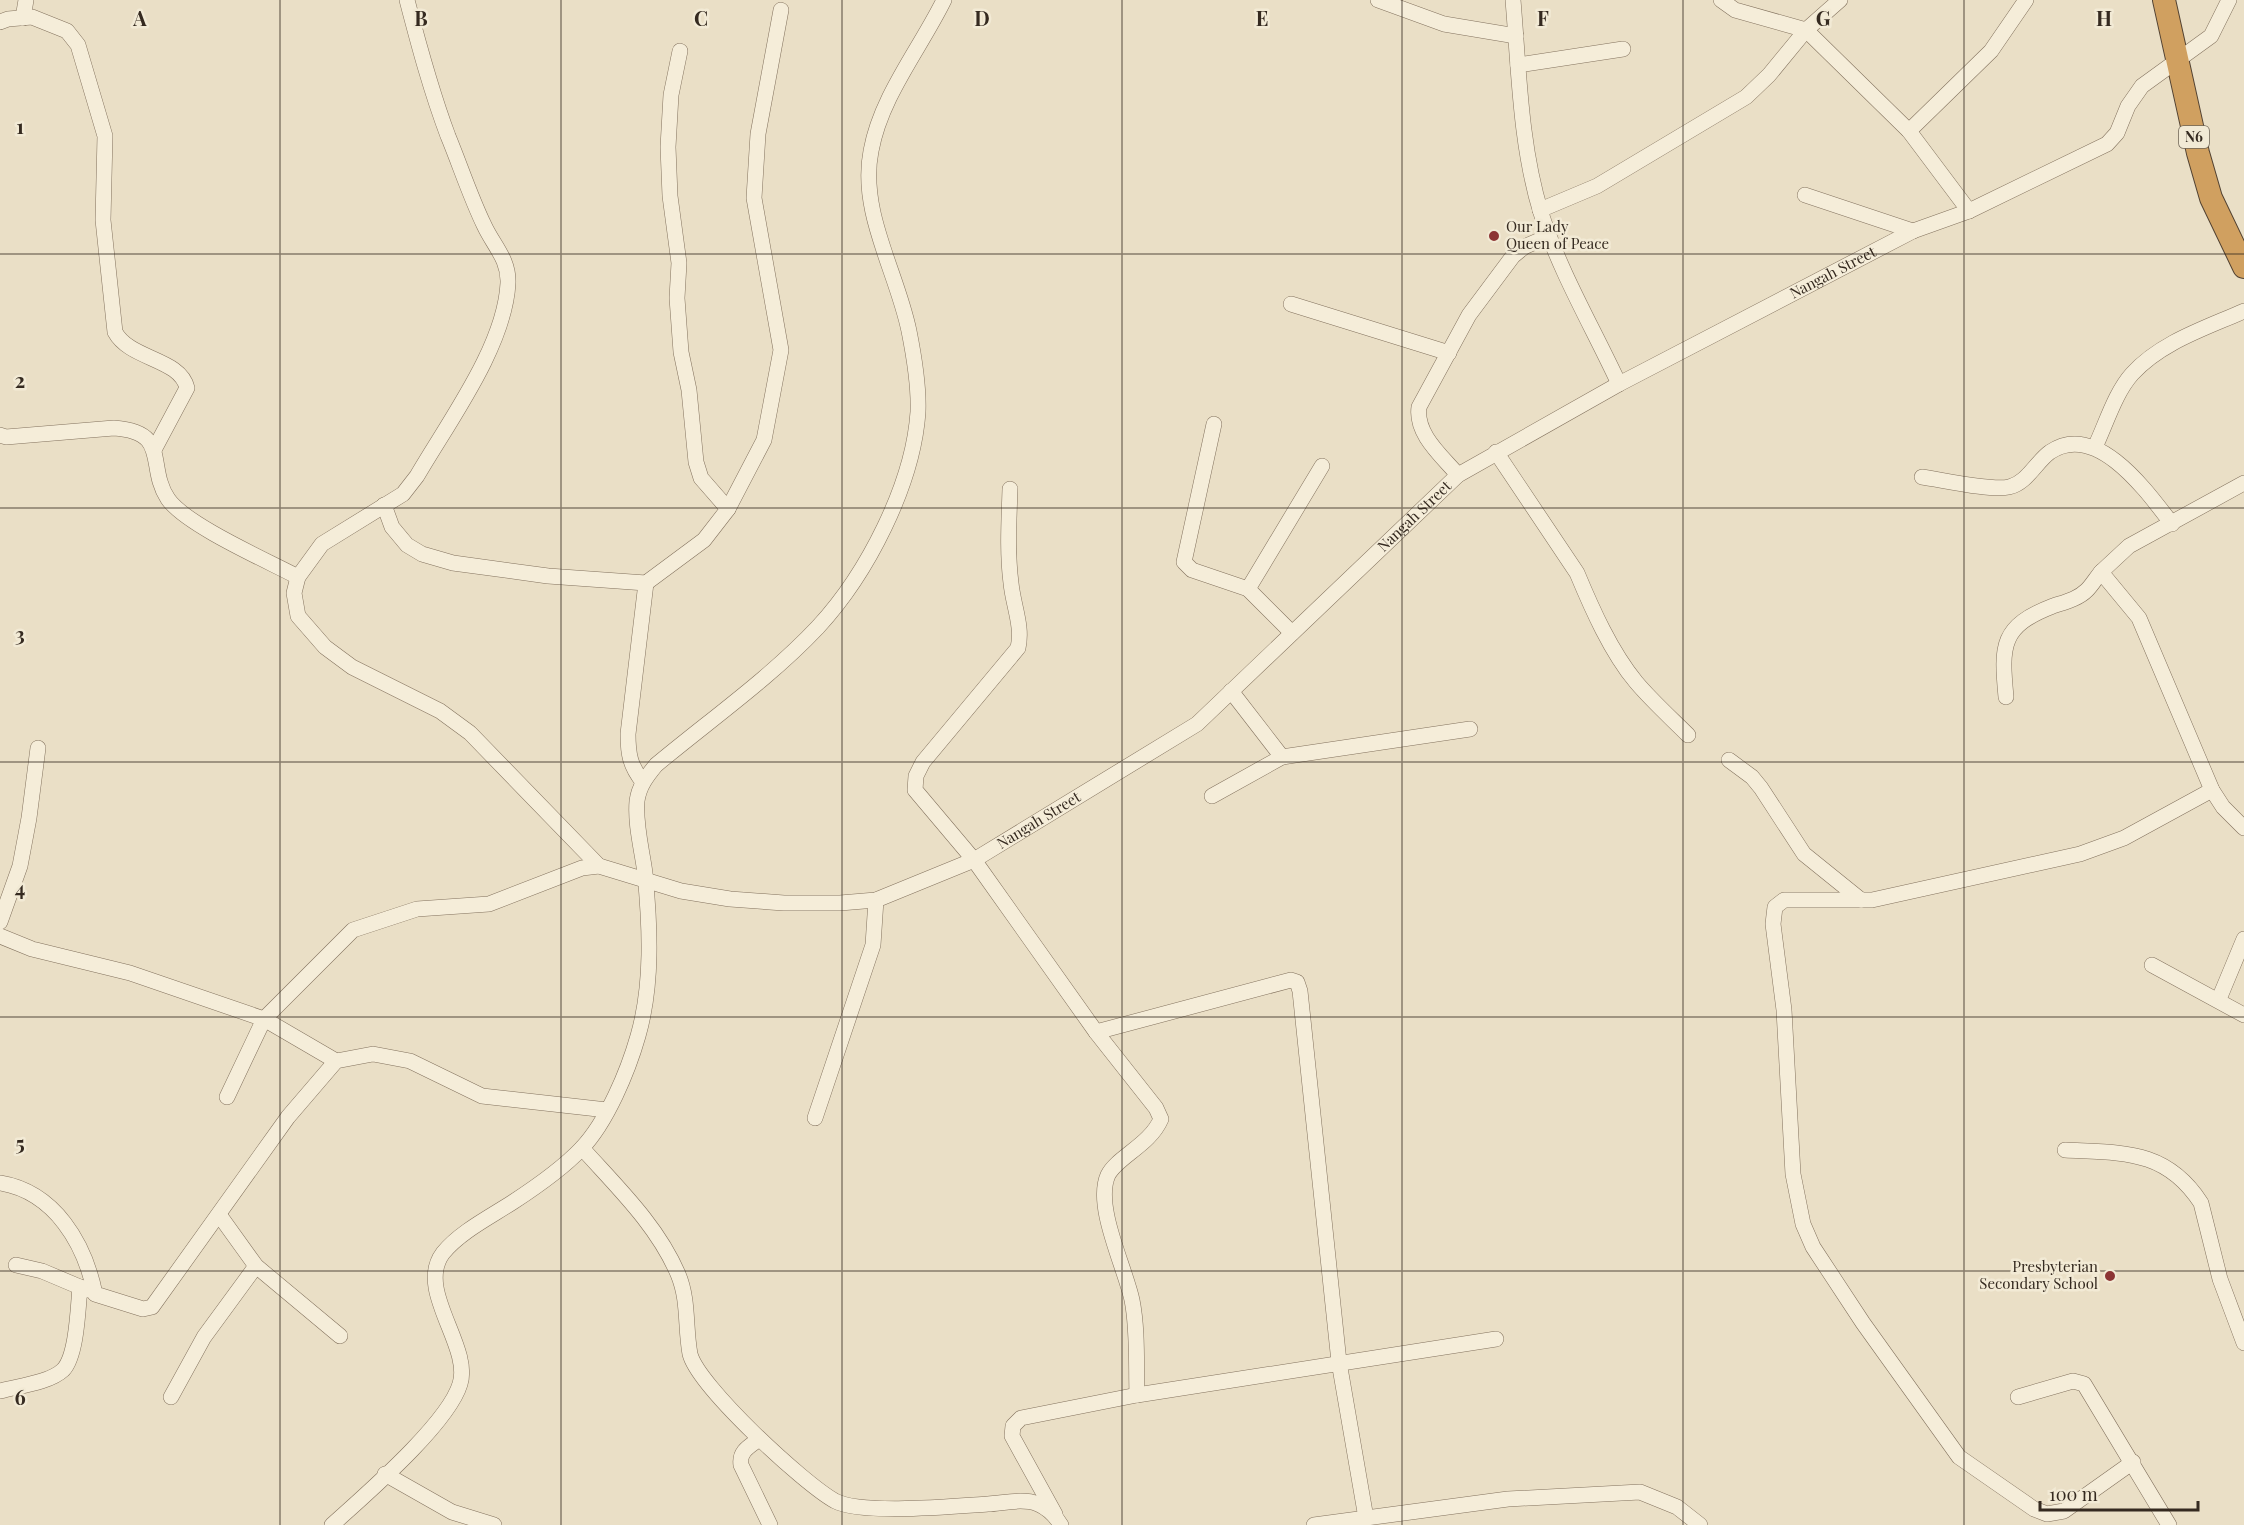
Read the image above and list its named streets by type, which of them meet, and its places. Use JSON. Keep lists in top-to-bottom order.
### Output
{
  "streets": {
    "highway": ["N6"],
    "street": ["Nangah Street"]
  },
  "crossings": [
    ["N6", "Nangah Street"]
  ],
  "places": ["Our Lady Queen of Peace", "Presbyterian Secondary School"],
  "scale_bar": "100 m",
  "grid": {
    "columns": [
      "A",
      "B",
      "C",
      "D",
      "E",
      "F",
      "G",
      "H"
    ],
    "rows": [
      "1",
      "2",
      "3",
      "4",
      "5",
      "6"
    ]
  }
}
